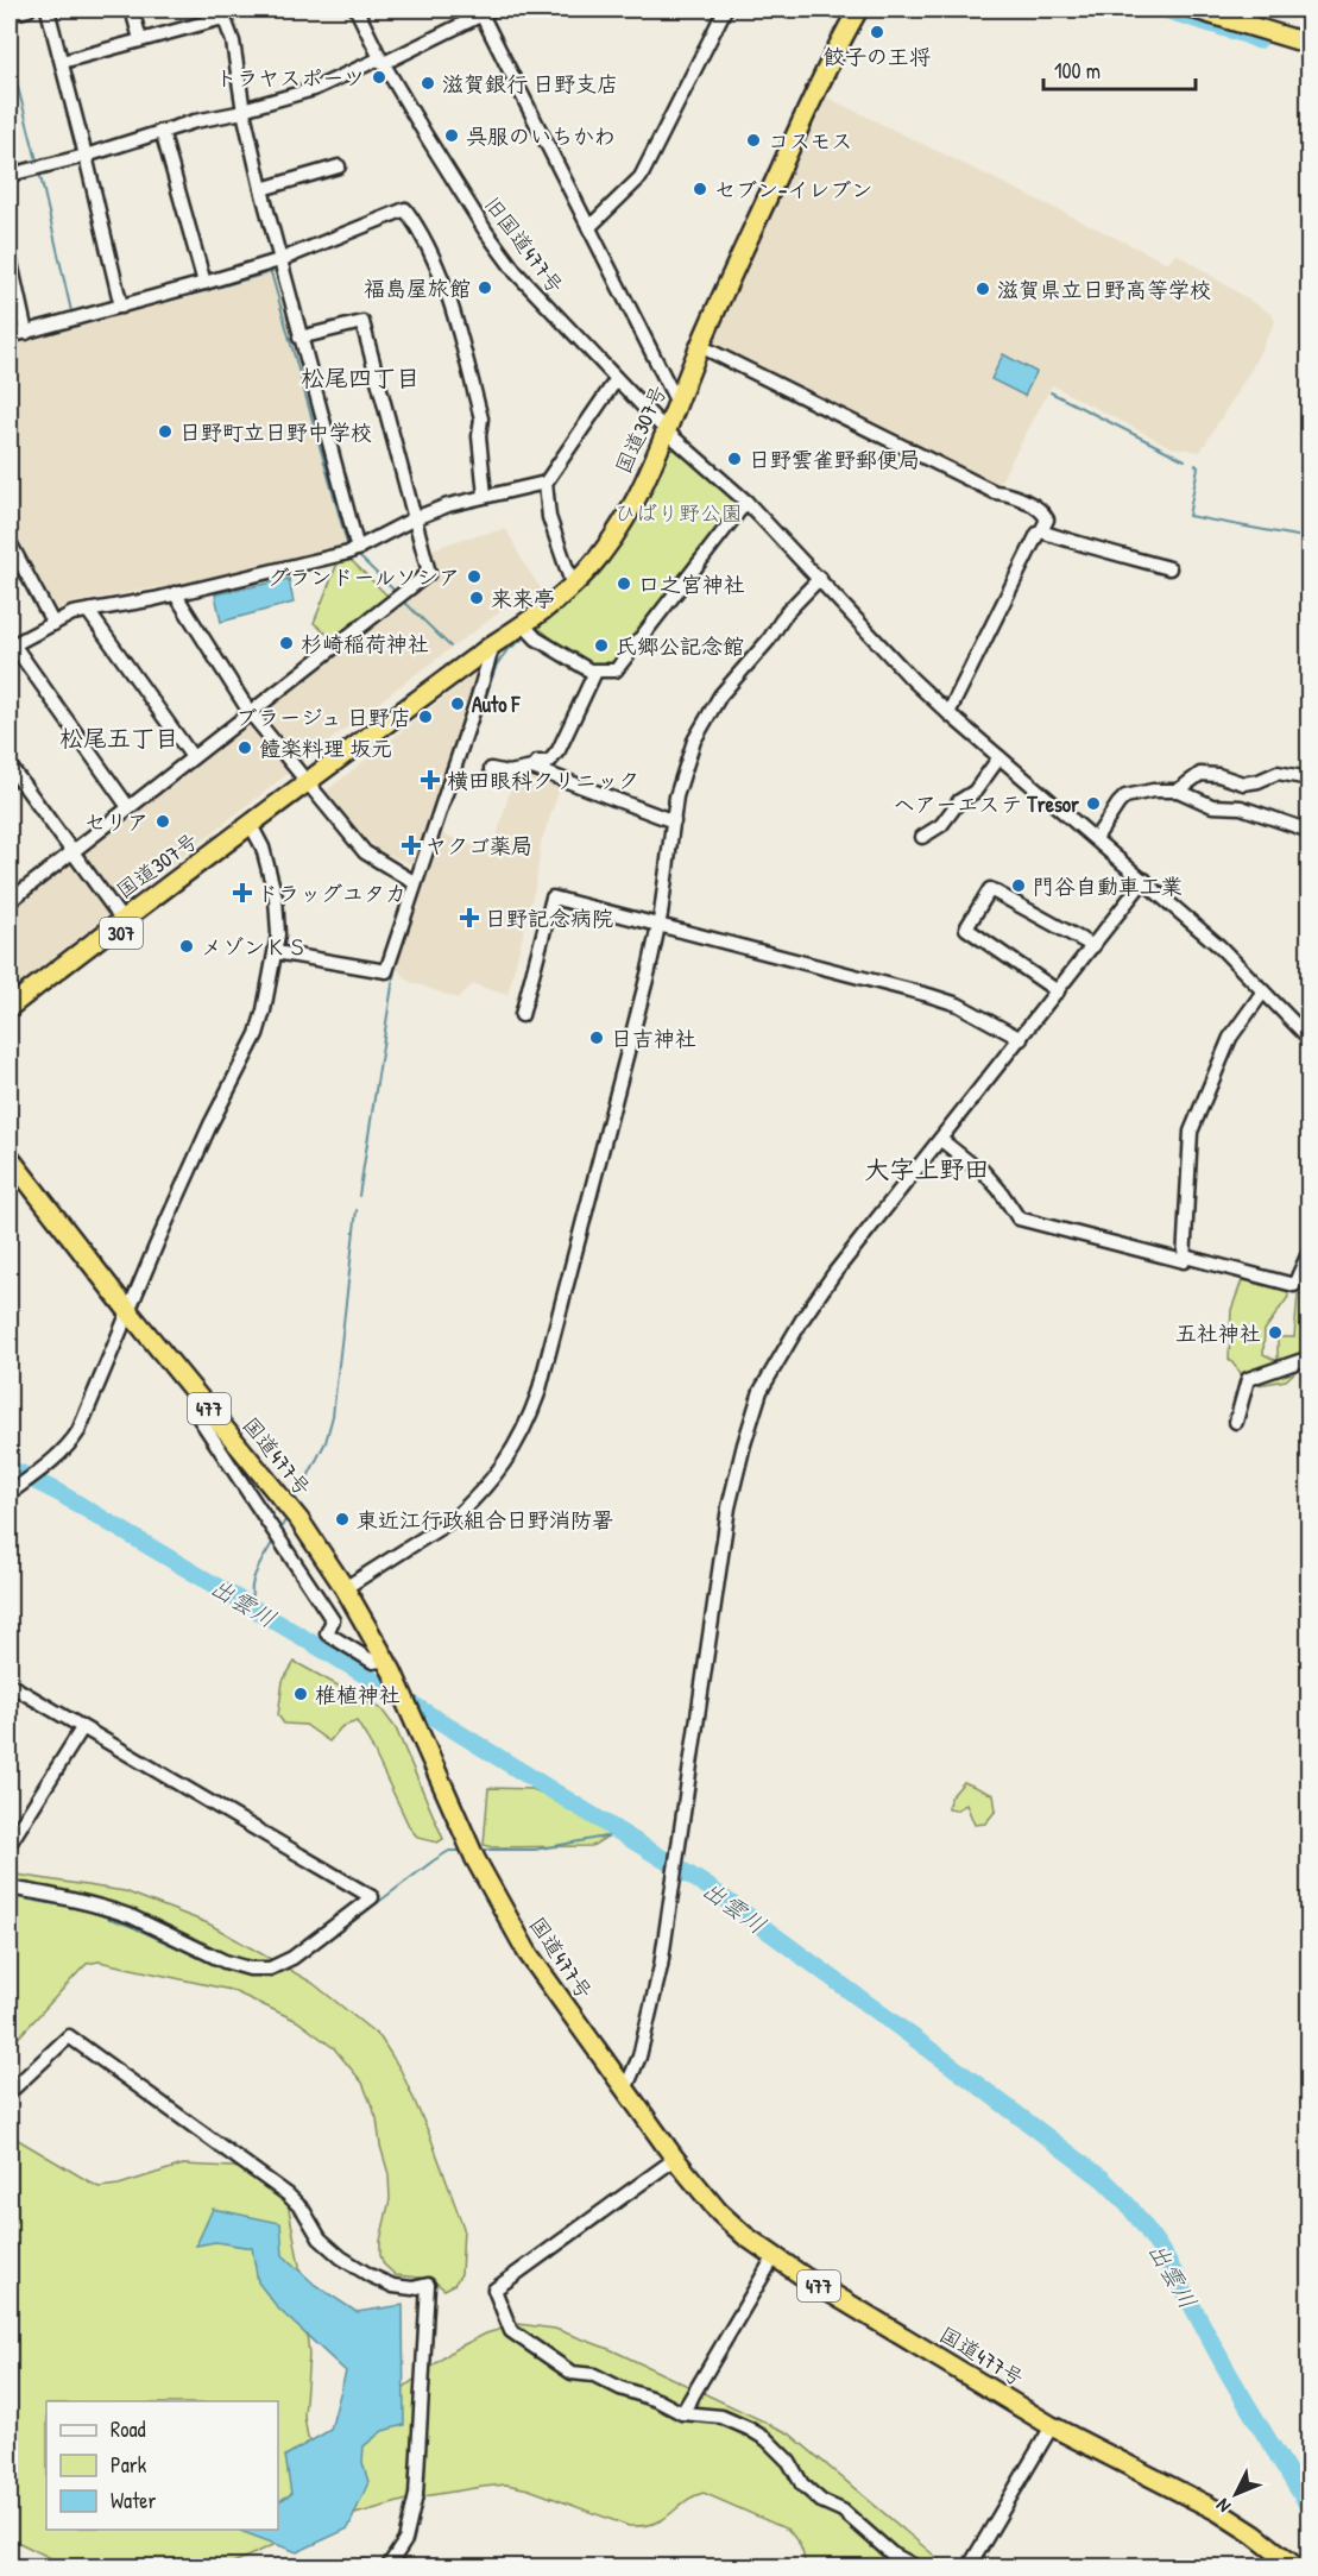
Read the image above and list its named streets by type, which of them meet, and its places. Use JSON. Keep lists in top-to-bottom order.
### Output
{
  "streets": {
    "highway": [
      "国道307号",
      "307",
      "477",
      "国道477号"
    ],
    "street": ["旧国道477号"]
  },
  "crossings": [
    ["旧国道477号", "国道307号"]
  ],
  "districts": ["松尾四丁目", "松尾五丁目", "大字上野田"],
  "water": ["出雲川"],
  "parks": ["ひばり野公園"],
  "places": {
    "other": [
      "餃子の王将",
      "トラヤスポーツ",
      "滋賀銀行 日野支店",
      "呉服のいちかわ",
      "コスモス",
      "セブン-イレブン",
      "福島屋旅館",
      "滋賀県立日野高等学校",
      "日野町立日野中学校",
      "日野雲雀野郵便局",
      "グランドールソシア",
      "口之宮神社",
      "来来亭",
      "杉崎稲荷神社",
      "氏郷公記念館",
      "Auto F",
      "ブラージュ 日野店",
      "饐楽料理 坂元",
      "ヘアーエステ Tresor",
      "セリア",
      "門谷自動車工業",
      "メゾンＫＳ",
      "日吉神社",
      "五社神社",
      "東近江行政組合日野消防署",
      "椎植神社"
    ],
    "health": [
      "横田眼科クリニック",
      "ヤクゴ薬局",
      "ドラッグユタカ",
      "日野記念病院"
    ]
  },
  "legend": ["Road", "Park", "Water"],
  "scale_bar": "100 m",
  "north": "bottom left"
}
